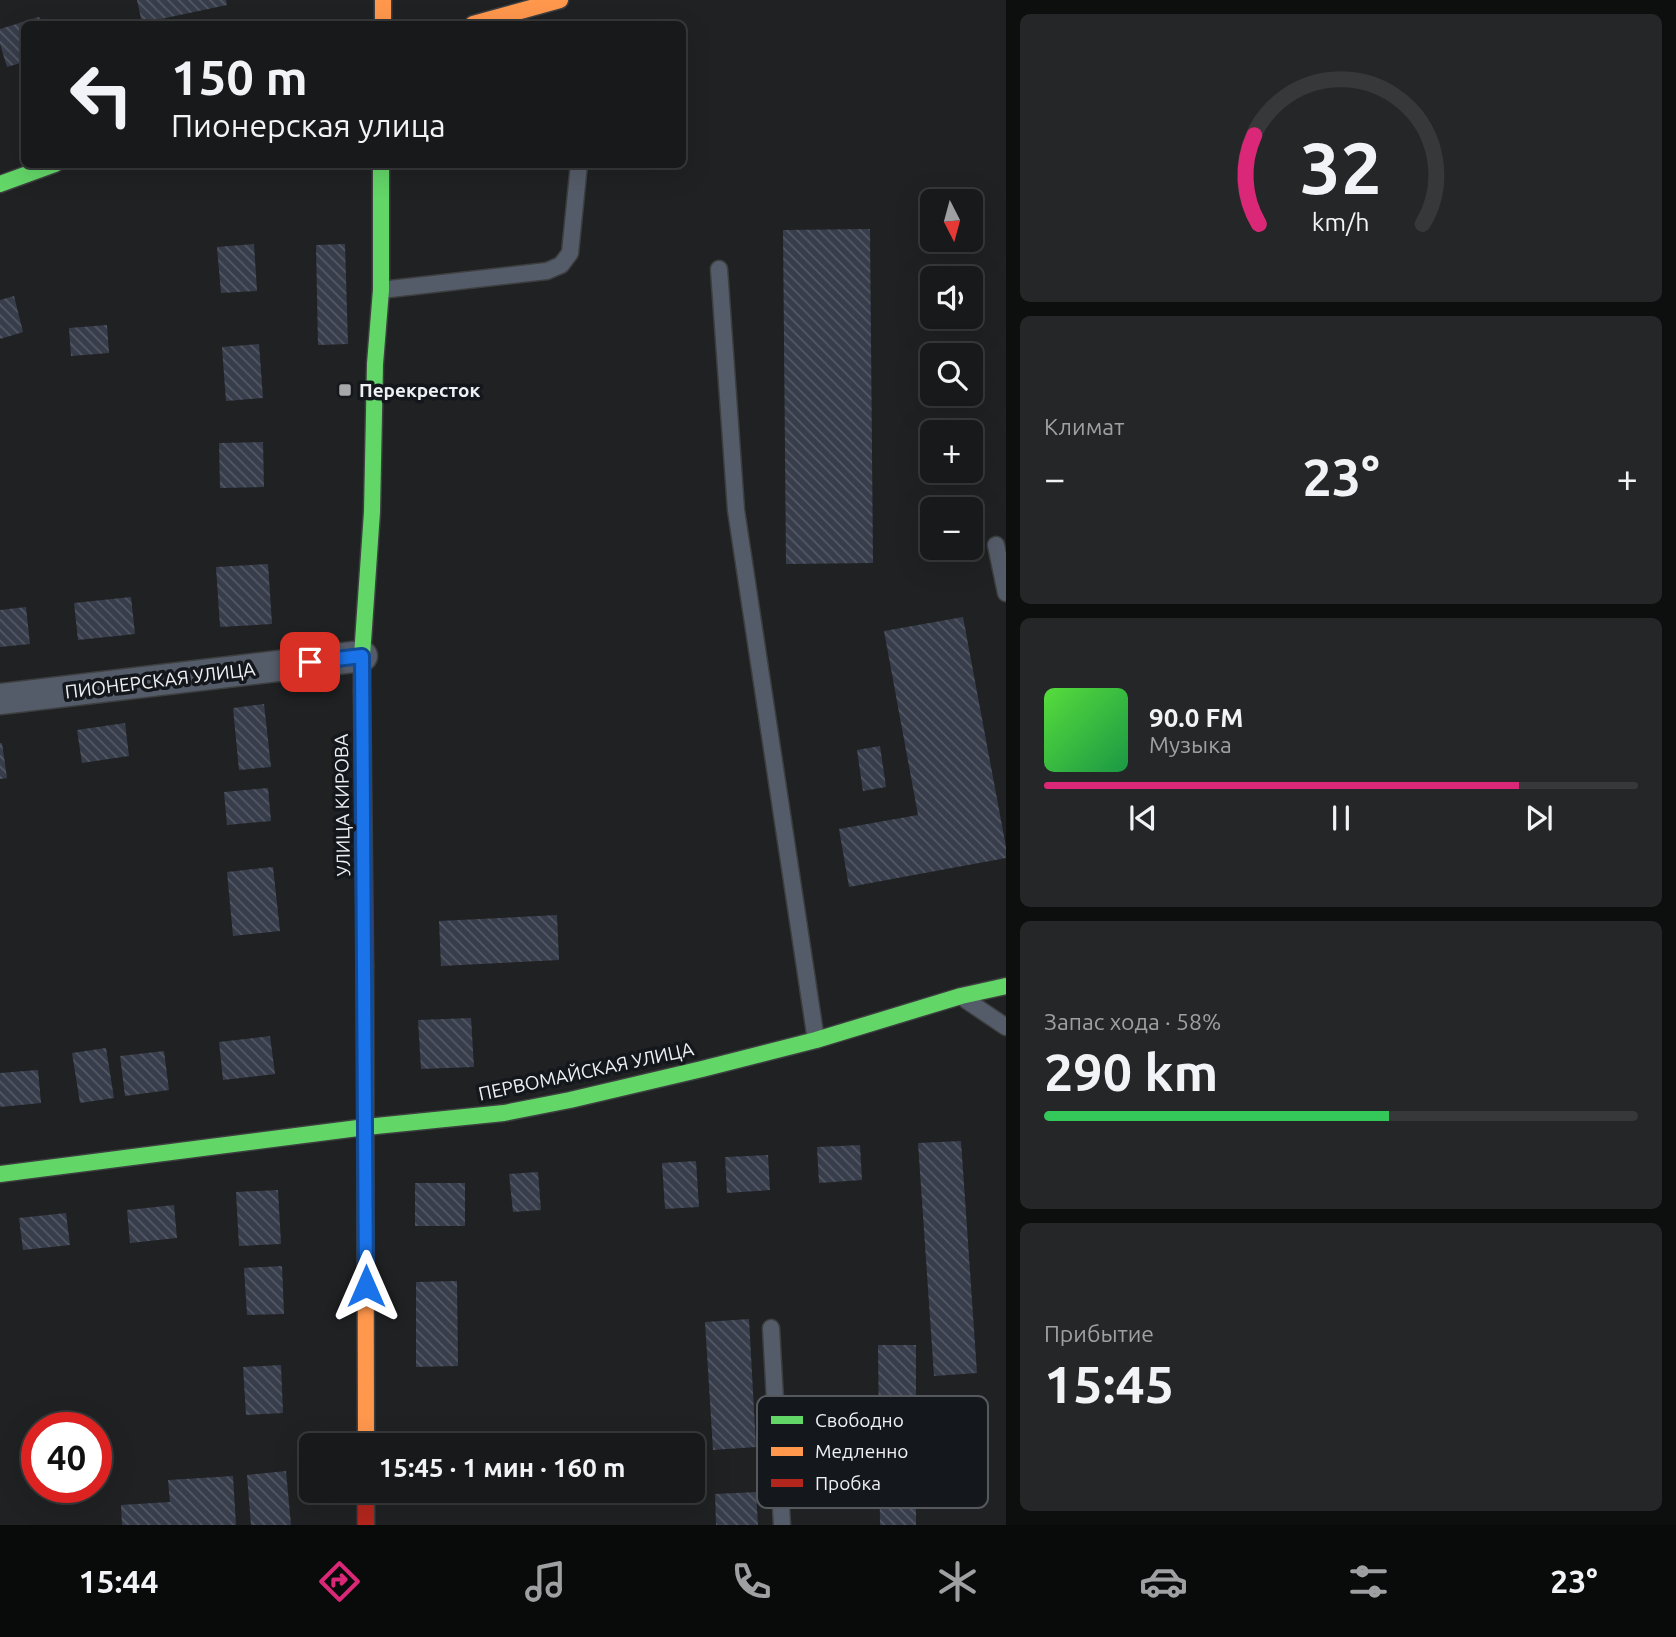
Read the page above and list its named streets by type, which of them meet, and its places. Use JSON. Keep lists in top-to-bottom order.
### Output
{
  "streets": {
    "street": ["ПИОНЕРСКАЯ УЛИЦА", "УЛИЦА КИРОВА", "ПЕРВОМАЙСКАЯ УЛИЦА"]
  },
  "crossings": [
    ["ПИОНЕРСКАЯ УЛИЦА", "УЛИЦА КИРОВА"],
    ["УЛИЦА КИРОВА", "ПЕРВОМАЙСКАЯ УЛИЦА"]
  ],
  "places": {
    "transit": ["Перекресток"]
  },
  "legend": ["Свободно", "Медленно", "Пробка"],
  "north": "bottom",
  "page": {
    "turn": ["150 m", "Пионерская улица"],
    "map_buttons": ["+", "−"],
    "tile": [
      "Климат",
      ["Запас хода · 58%", "290 km"],
      ["Прибытие", "15:45"]
    ],
    "heat": ["−", "23°", "+"],
    "song": ["90.0 FM", "Музыка"],
    "limit": "40",
    "trip": "15:45 · 1 мин · 160 m",
    "tabs": ["15:44", "23°"],
    "gauge": ["32", "km/h"]
  }
}
